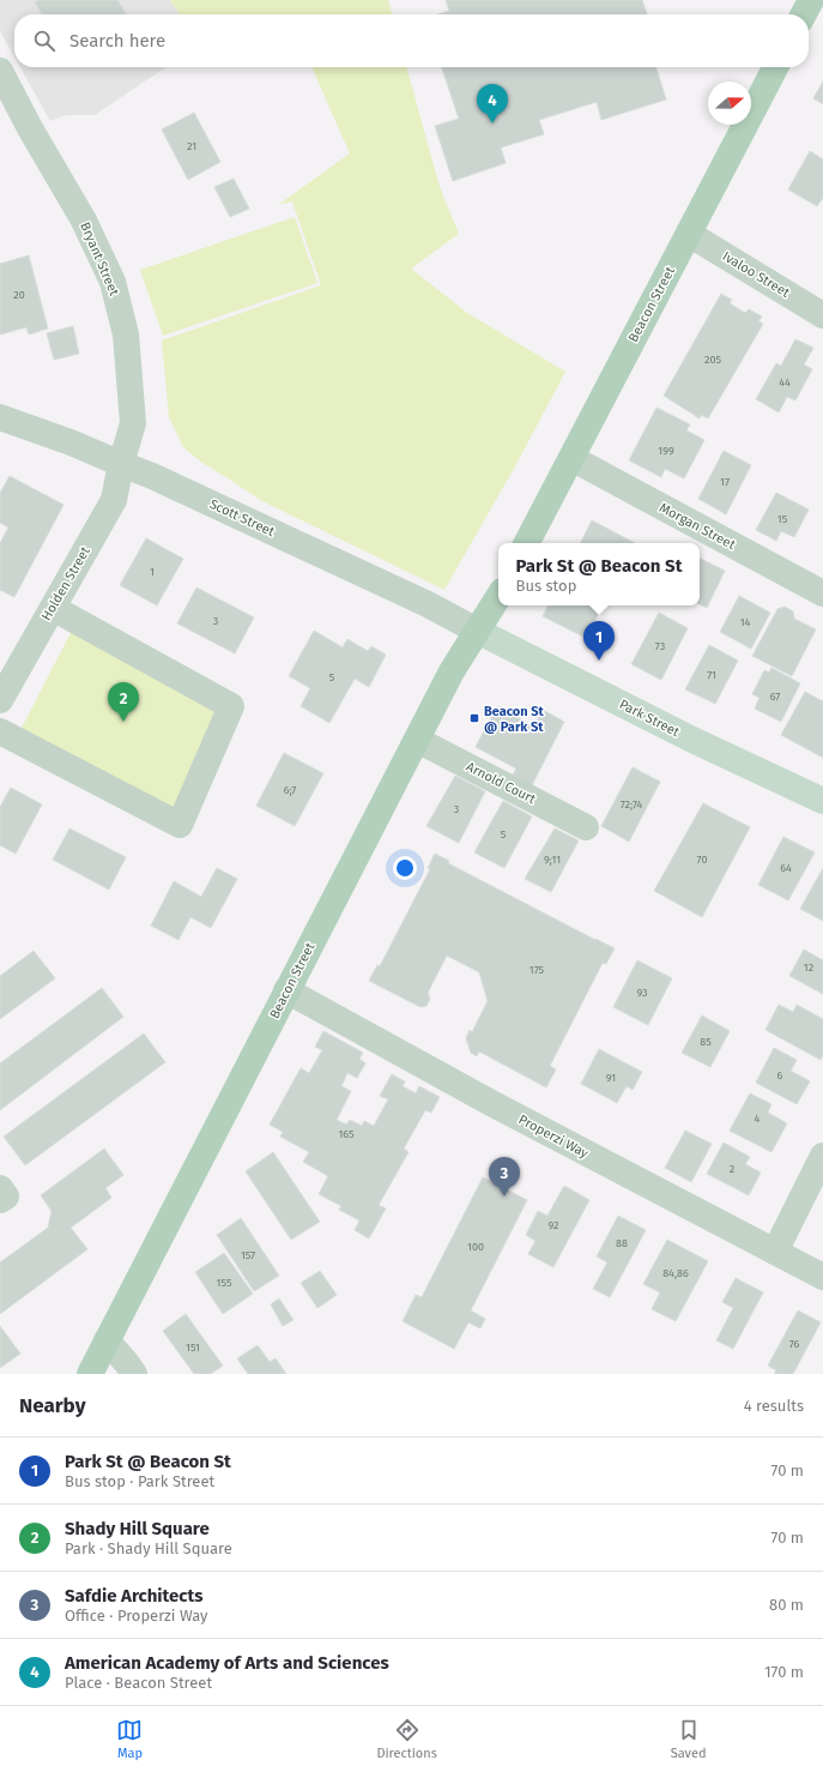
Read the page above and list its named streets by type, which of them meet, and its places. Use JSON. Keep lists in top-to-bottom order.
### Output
{
  "streets": {
    "main road": ["Beacon Street"],
    "street": [
      "Bryant Street",
      "Ivaloo Street",
      "Scott Street",
      "Morgan Street",
      "Holden Street",
      "Park Street",
      "Arnold Court",
      "Properzi Way"
    ]
  },
  "crossings": [
    ["Bryant Street", "Scott Street"],
    ["Bryant Street", "Holden Street"],
    ["Ivaloo Street", "Beacon Street"],
    ["Beacon Street", "Scott Street"],
    ["Beacon Street", "Morgan Street"],
    ["Beacon Street", "Park Street"],
    ["Beacon Street", "Arnold Court"],
    ["Beacon Street", "Properzi Way"],
    ["Scott Street", "Holden Street"],
    ["Scott Street", "Park Street"]
  ],
  "places": {
    "transit": ["Beacon St @ Park St"]
  },
  "house_numbers": [
    "21",
    "20",
    "205",
    "44",
    "199",
    "17",
    "15",
    "1",
    "3",
    "14",
    "73",
    "71",
    "5",
    "67",
    "6;7",
    "72;74",
    "3",
    "5",
    "9;11",
    "70",
    "64",
    "12",
    "175",
    "93",
    "85",
    "6",
    "91",
    "4",
    "165",
    "2",
    "92",
    "88",
    "100",
    "157",
    "84,86",
    "155",
    "76",
    "151"
  ],
  "north": "right",
  "page": {
    "search": "Search here",
    "pins": [
      "4",
      "1",
      "2",
      "3"
    ],
    "popup": ["Park St @ Beacon St", "Bus stop"],
    "heading": ["Nearby", "4 results"],
    "list": [
      {
        "mark": "1",
        "name": "Park St @ Beacon St",
        "note": "Bus stop · Park Street",
        "value": "70 m"
      },
      {
        "mark": "2",
        "name": "Shady Hill Square",
        "note": "Park · Shady Hill Square",
        "value": "70 m"
      },
      {
        "mark": "3",
        "name": "Safdie Architects",
        "note": "Office · Properzi Way",
        "value": "80 m"
      },
      {
        "mark": "4",
        "name": "American Academy of Arts and Sciences",
        "note": "Place · Beacon Street",
        "value": "170 m"
      }
    ],
    "nav": ["Map", "Directions", "Saved"]
  }
}
